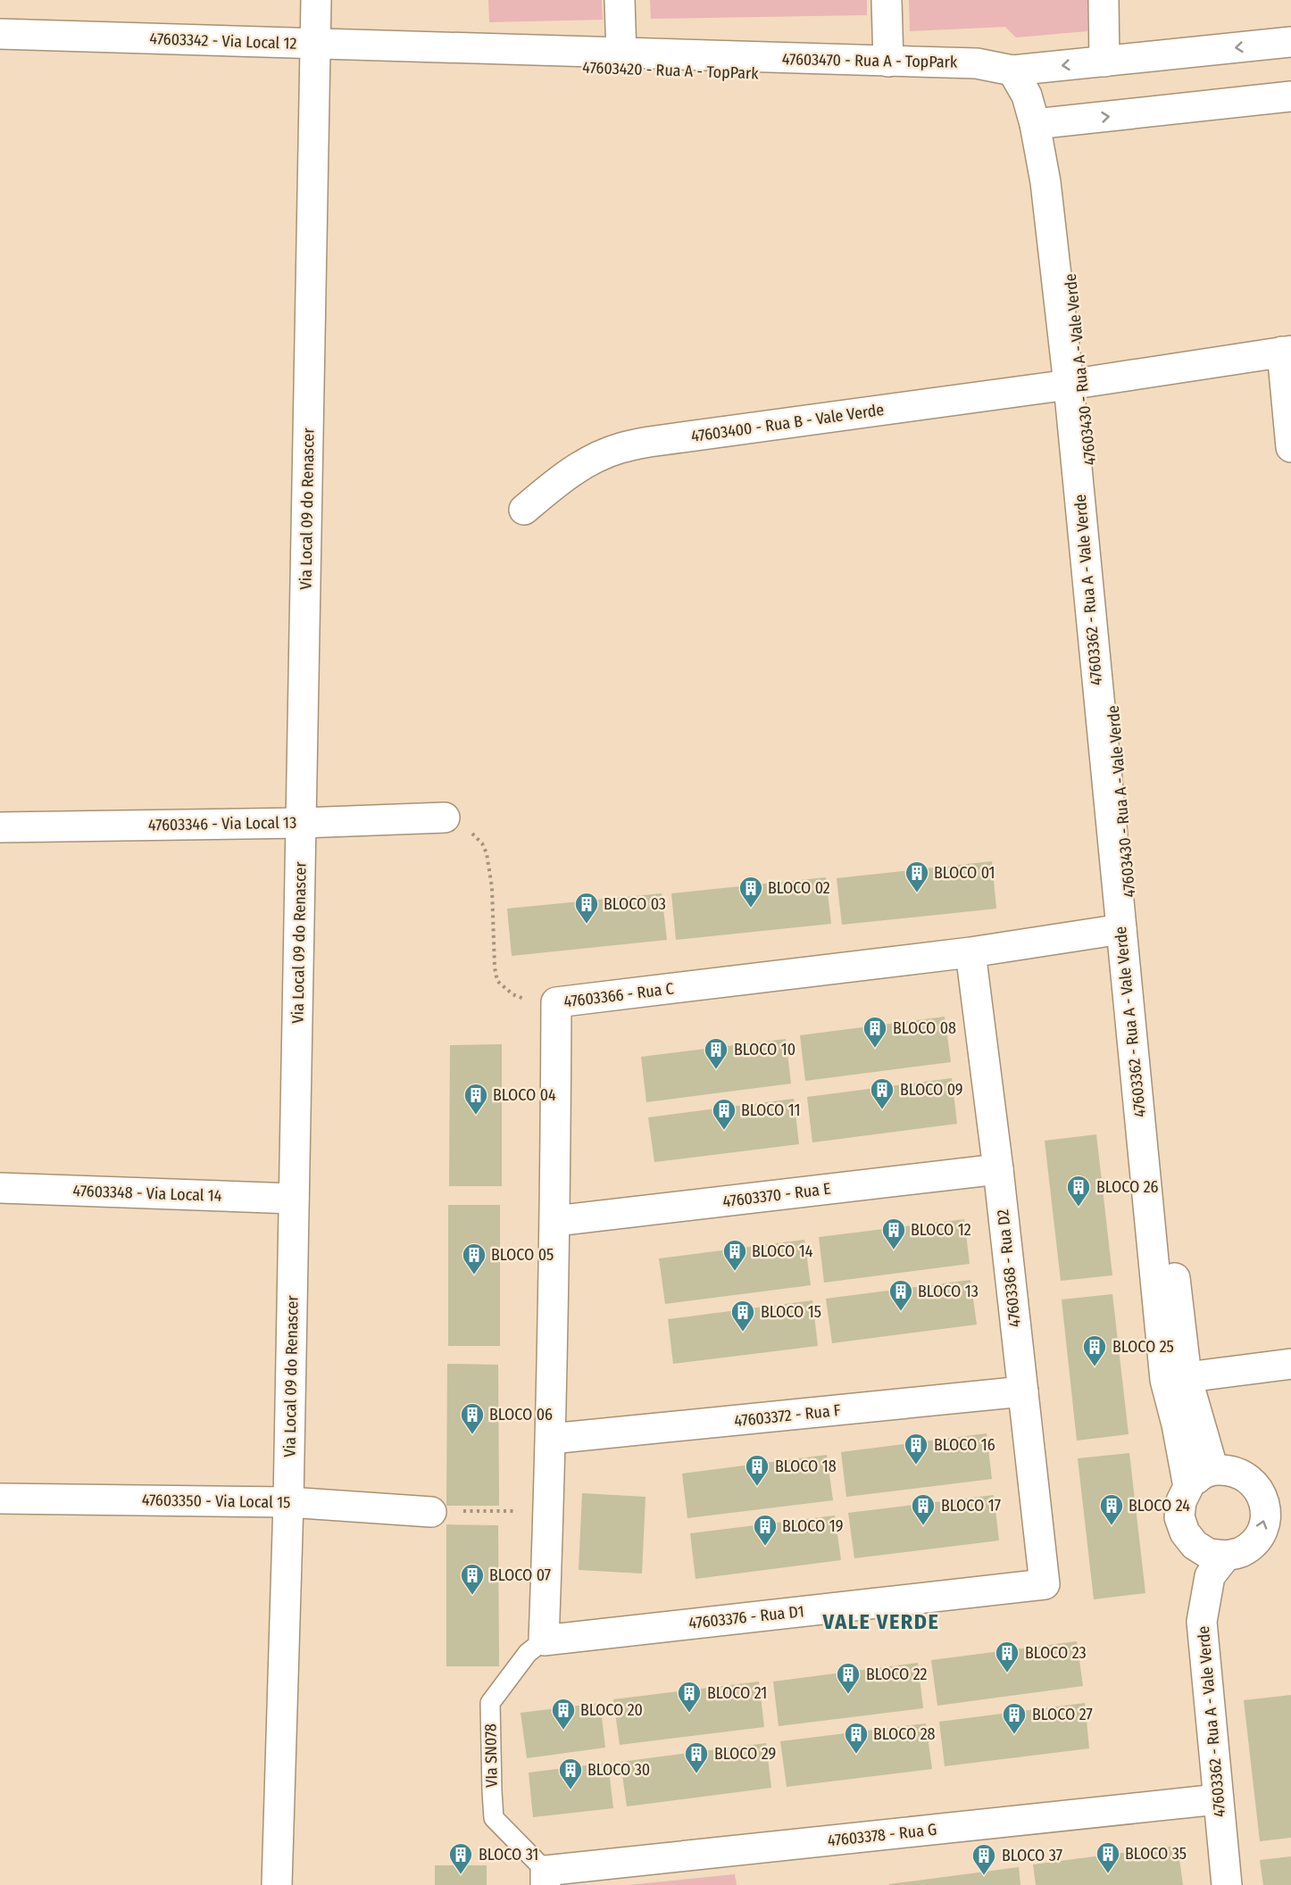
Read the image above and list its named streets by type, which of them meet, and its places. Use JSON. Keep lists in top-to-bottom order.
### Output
{
  "streets": {
    "street": [
      "47603342 - Via Local 12",
      "47603470 - Rua A - TopPark",
      "47603420 - Rua A - TopPark",
      "47603430 - Rua A - Vale Verde",
      "47603400 - Rua B - Vale Verde",
      "Via Local 09 do Renascer",
      "47603362 - Rua A - Vale Verde",
      "47603346 - Via Local 13",
      "47603366 - Rua C",
      "47603348 - Via Local 14",
      "47603370 - Rua E",
      "47603368 - Rua D2",
      "47603372 - Rua F",
      "47603350 - Via Local 15",
      "47603376 - Rua D1",
      "47603378 - Rua G"
    ],
    "lane": ["VIa SN078"]
  },
  "crossings": [
    ["47603342 - Via Local 12", "47603470 - Rua A - TopPark"],
    ["47603342 - Via Local 12", "47603420 - Rua A - TopPark"],
    ["47603342 - Via Local 12", "Via Local 09 do Renascer"],
    ["47603470 - Rua A - TopPark", "47603420 - Rua A - TopPark"],
    ["47603430 - Rua A - Vale Verde", "47603400 - Rua B - Vale Verde"],
    ["47603430 - Rua A - Vale Verde", "47603362 - Rua A - Vale Verde"],
    ["47603400 - Rua B - Vale Verde", "47603362 - Rua A - Vale Verde"],
    ["Via Local 09 do Renascer", "47603346 - Via Local 13"],
    ["Via Local 09 do Renascer", "47603348 - Via Local 14"],
    ["Via Local 09 do Renascer", "47603350 - Via Local 15"],
    ["47603362 - Rua A - Vale Verde", "47603366 - Rua C"],
    ["47603362 - Rua A - Vale Verde", "47603378 - Rua G"],
    ["47603366 - Rua C", "47603370 - Rua E"],
    ["47603366 - Rua C", "47603368 - Rua D2"],
    ["47603366 - Rua C", "47603372 - Rua F"],
    ["47603366 - Rua C", "47603376 - Rua D1"],
    ["47603366 - Rua C", "VIa SN078"],
    ["47603370 - Rua E", "47603368 - Rua D2"],
    ["47603368 - Rua D2", "47603372 - Rua F"],
    ["47603368 - Rua D2", "47603376 - Rua D1"],
    ["47603376 - Rua D1", "VIa SN078"],
    ["VIa SN078", "47603378 - Rua G"]
  ],
  "districts": ["VALE VERDE"],
  "places": {
    "building": [
      "BLOCO 01",
      "BLOCO 02",
      "BLOCO 03",
      "BLOCO 08",
      "BLOCO 10",
      "BLOCO 09",
      "BLOCO 04",
      "BLOCO 11",
      "BLOCO 26",
      "BLOCO 12",
      "BLOCO 14",
      "BLOCO 05",
      "BLOCO 13",
      "BLOCO 15",
      "BLOCO 25",
      "BLOCO 06",
      "BLOCO 16",
      "BLOCO 18",
      "BLOCO 17",
      "BLOCO 24",
      "BLOCO 19",
      "BLOCO 07",
      "BLOCO 23",
      "BLOCO 22",
      "BLOCO 21",
      "BLOCO 20",
      "BLOCO 27",
      "BLOCO 28",
      "BLOCO 29",
      "BLOCO 30",
      "BLOCO 35",
      "BLOCO 31",
      "BLOCO 37"
    ]
  }
}
